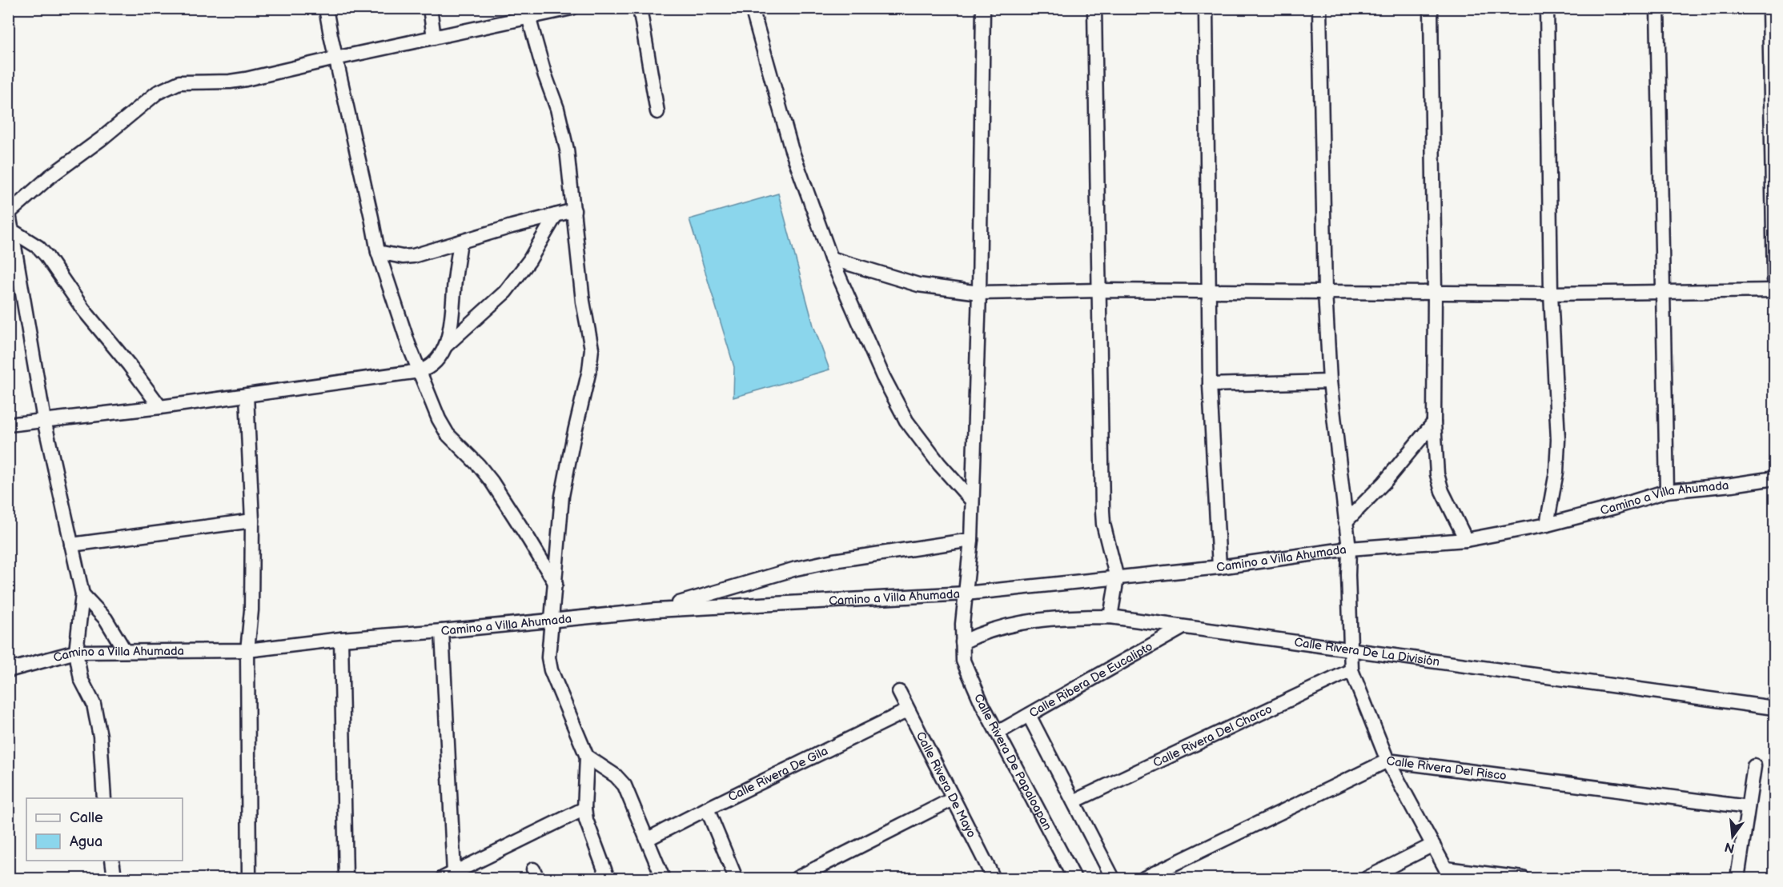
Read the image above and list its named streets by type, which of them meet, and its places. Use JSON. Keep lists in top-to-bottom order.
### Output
{
  "streets": {
    "street": [
      "Camino a Villa Ahumada",
      "Calle Rivera De La División",
      "Calle Ribera De Eucalipto",
      "Calle Rivera Del Charco",
      "Calle Rivera De Papaloapan",
      "Calle Rivera Del Risco",
      "Calle Rivera De Gila",
      "Calle Rivera De Mayo"
    ]
  },
  "crossings": [
    ["Camino a Villa Ahumada", "Calle Rivera De Papaloapan"],
    ["Calle Rivera De La División", "Calle Ribera De Eucalipto"],
    ["Calle Rivera De La División", "Calle Rivera De Papaloapan"],
    ["Calle Ribera De Eucalipto", "Calle Rivera De Papaloapan"],
    ["Calle Rivera De Gila", "Calle Rivera De Mayo"]
  ],
  "legend": ["Calle", "Agua"],
  "north": "bottom"
}
